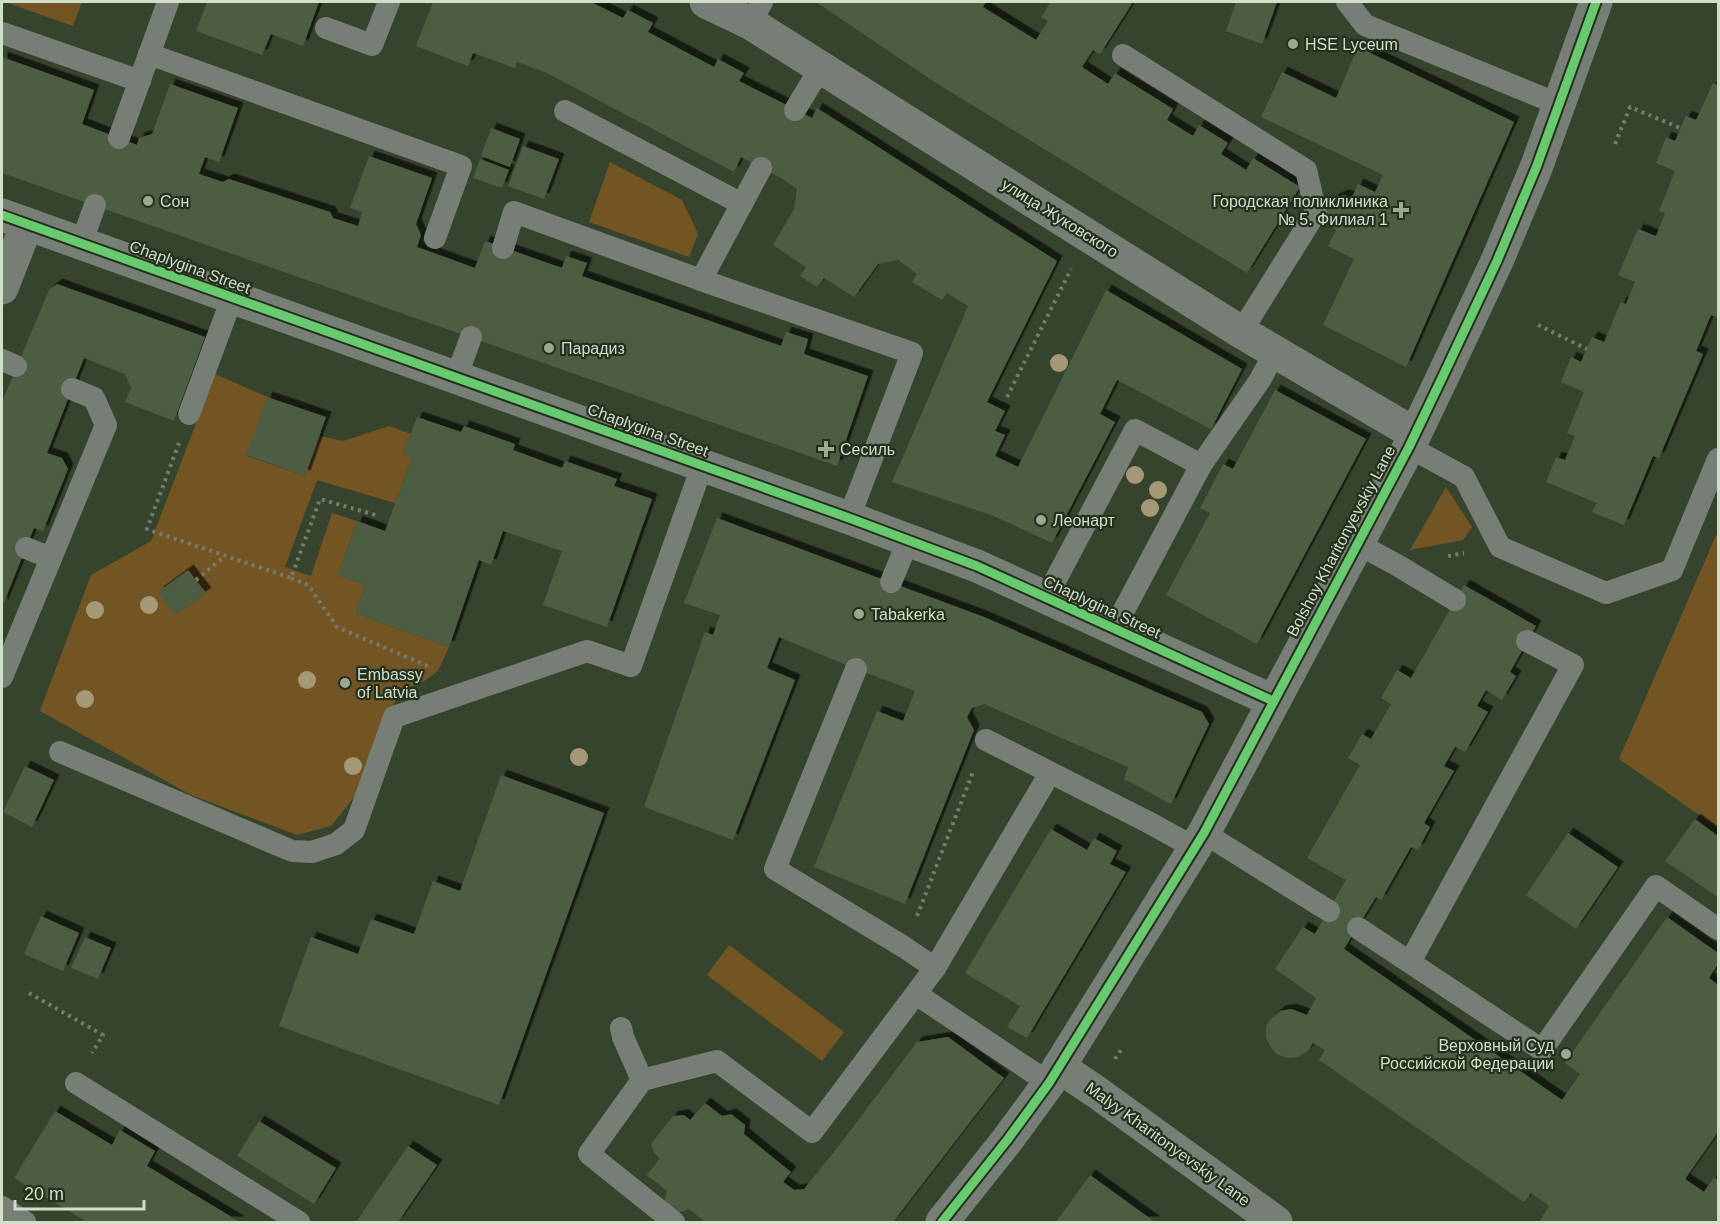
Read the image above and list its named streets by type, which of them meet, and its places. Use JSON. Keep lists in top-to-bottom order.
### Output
{
  "streets": {
    "street": [
      "улица Жуковского",
      "Chaplygina Street",
      "Bolshoy Kharitonyevskiy Lane",
      "Malyy Kharitonyevskiy Lane"
    ]
  },
  "crossings": [
    ["улица Жуковского", "Bolshoy Kharitonyevskiy Lane"],
    ["Chaplygina Street", "Bolshoy Kharitonyevskiy Lane"],
    ["Bolshoy Kharitonyevskiy Lane", "Malyy Kharitonyevskiy Lane"]
  ],
  "places": {
    "other": [
      "HSE Lyceum",
      "Сон",
      "Парадиз",
      "Леонарт",
      "Tabakerka",
      "Embassy of Latvia",
      "Верховный Суд Российской Федерации"
    ],
    "health": ["Городская поликлиника № 5. Филиал 1", "Сесиль"]
  },
  "scale_bar": "20 m"
}
